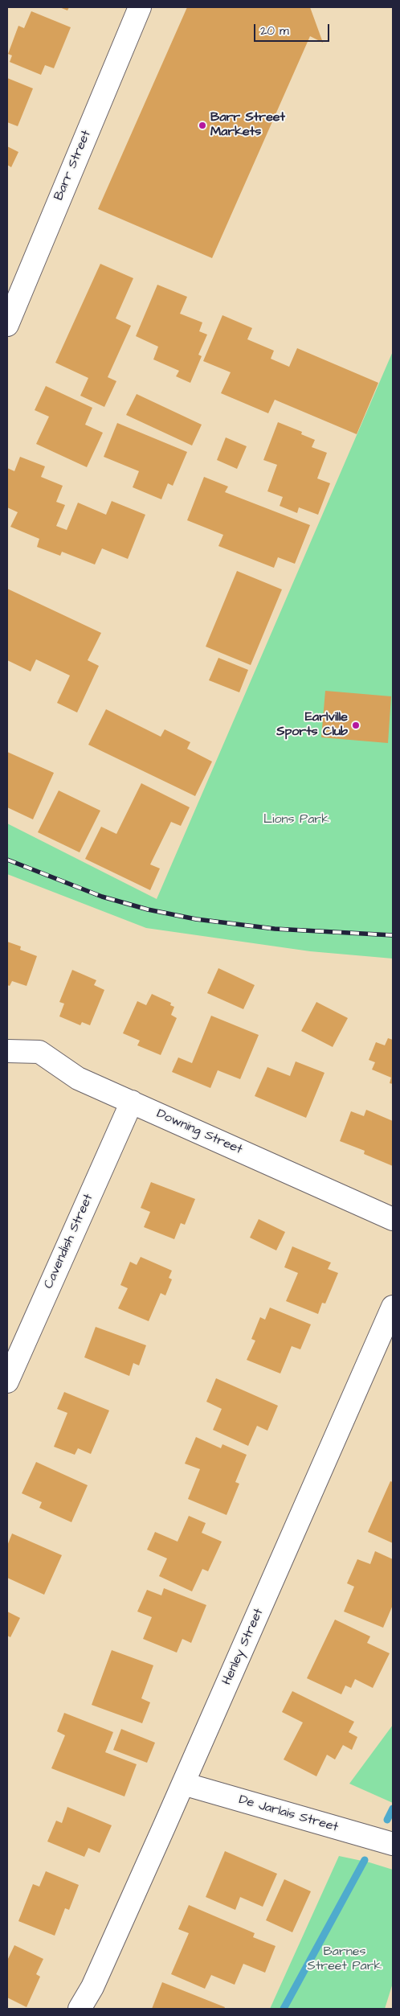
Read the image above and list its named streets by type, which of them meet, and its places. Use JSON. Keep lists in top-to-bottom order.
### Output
{
  "streets": {
    "street": [
      "Barr Street",
      "Downing Street",
      "Cavendish Street",
      "Henley Street",
      "De Jarlais Street"
    ]
  },
  "crossings": [
    ["Downing Street", "Cavendish Street"],
    ["Henley Street", "De Jarlais Street"]
  ],
  "parks": ["Lions Park", "Barnes Street Park"],
  "places": ["Barr Street Markets", "Earlville Sports Club"],
  "scale_bar": "20 m"
}
